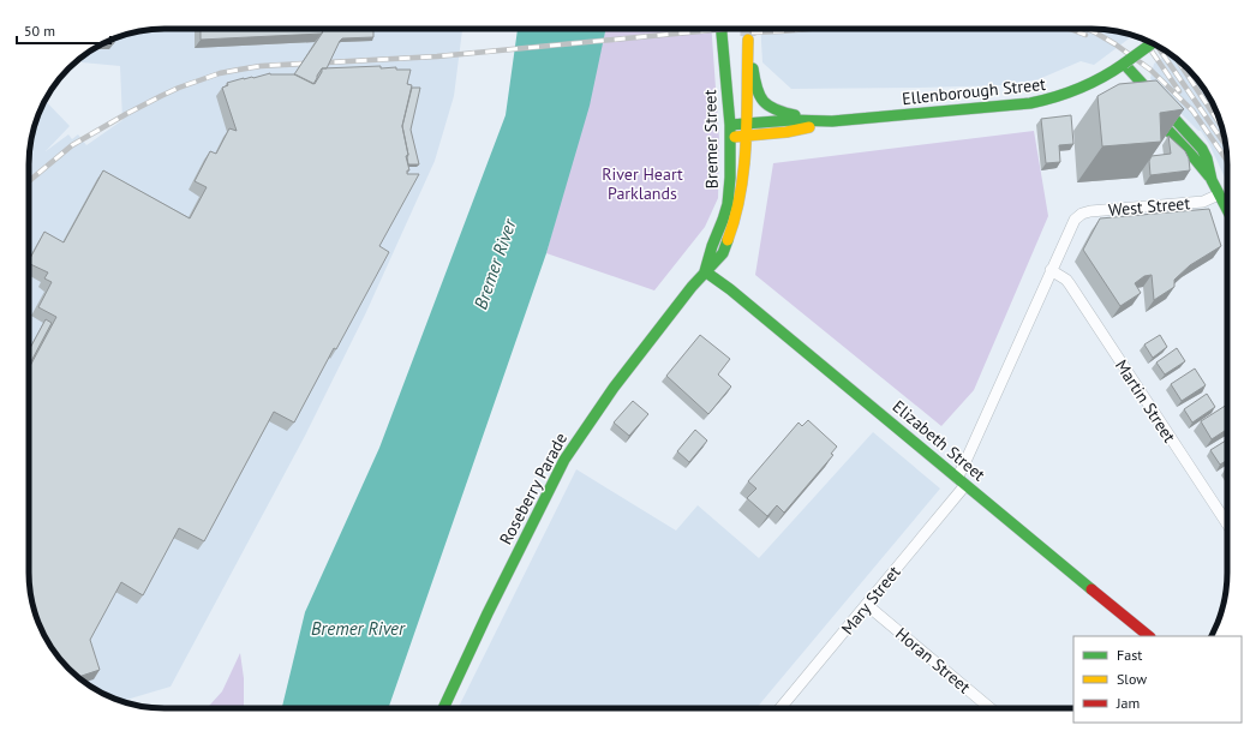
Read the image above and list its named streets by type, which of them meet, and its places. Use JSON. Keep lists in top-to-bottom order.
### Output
{
  "streets": {
    "street": [
      "Ellenborough Street",
      "Bremer Street",
      "West Street",
      "Martin Street",
      "Elizabeth Street",
      "Roseberry Parade",
      "Mary Street",
      "Horan Street"
    ]
  },
  "crossings": [
    ["Ellenborough Street", "Bremer Street"],
    ["Bremer Street", "Elizabeth Street"],
    ["Bremer Street", "Roseberry Parade"],
    ["West Street", "Mary Street"],
    ["Martin Street", "Mary Street"],
    ["Elizabeth Street", "Roseberry Parade"],
    ["Elizabeth Street", "Mary Street"],
    ["Mary Street", "Horan Street"]
  ],
  "water": ["Bremer River"],
  "parks": ["River Heart Parklands"],
  "legend": ["Fast", "Slow", "Jam"],
  "scale_bar": "50 m"
}
